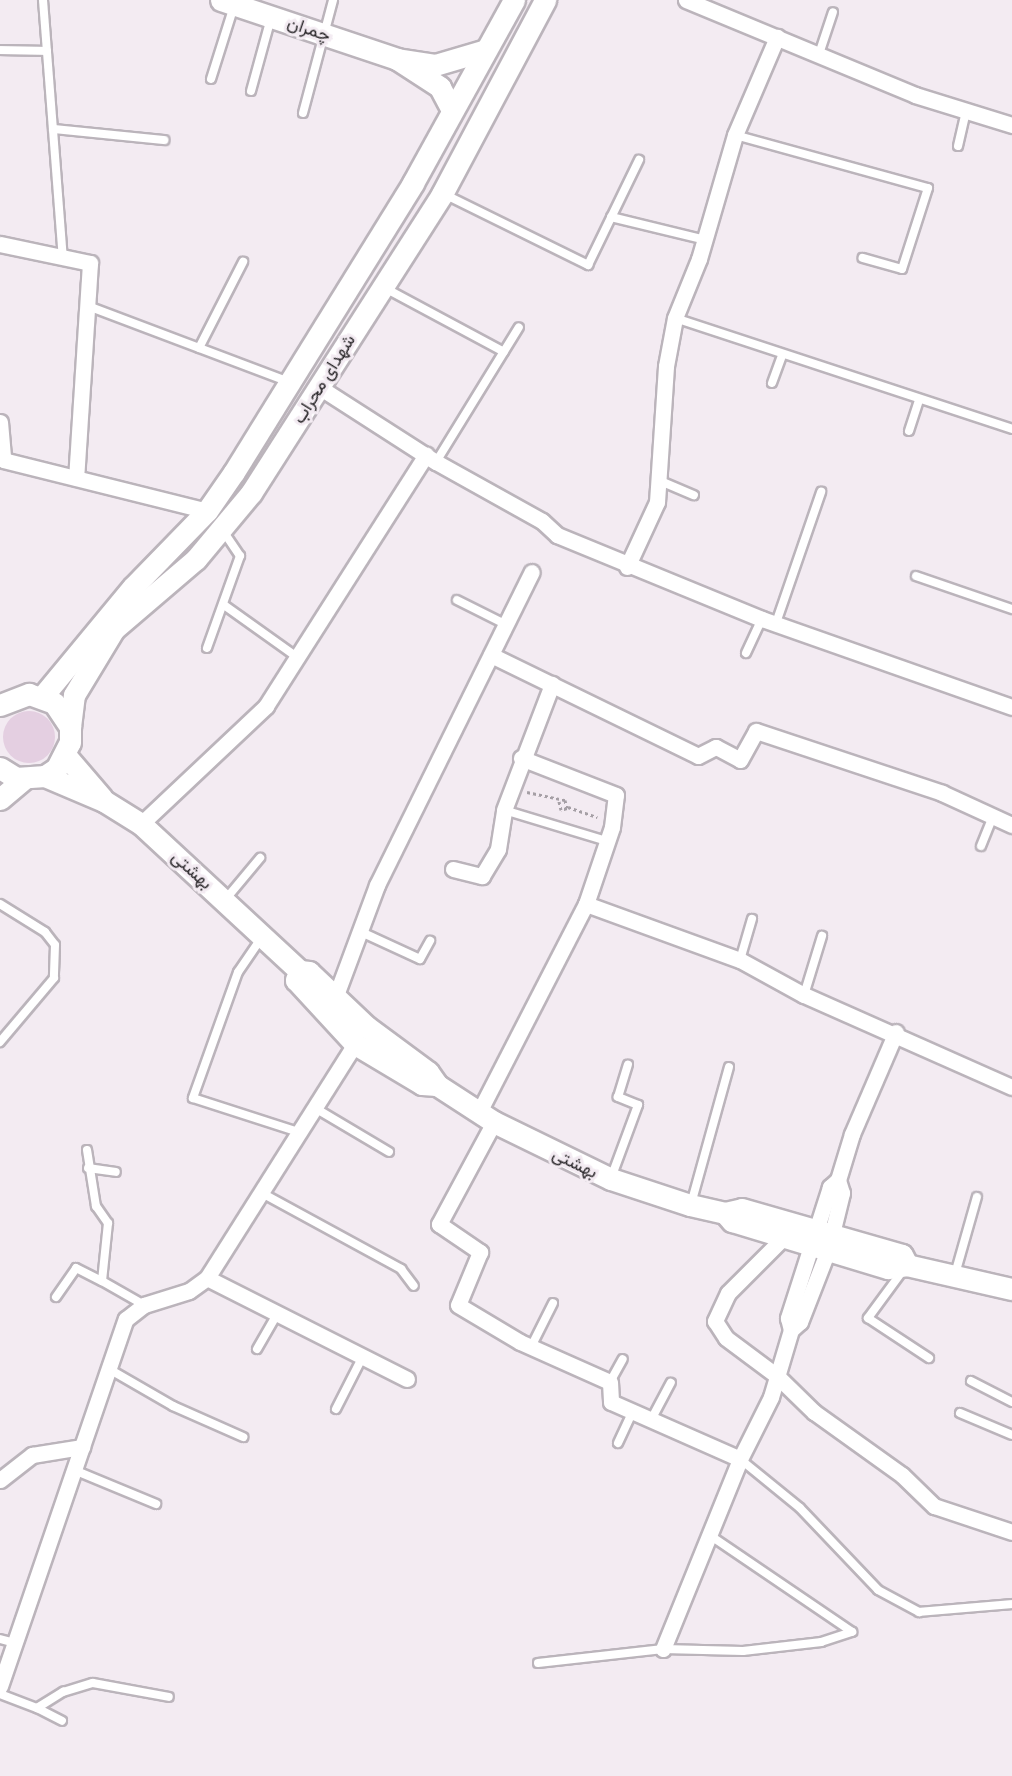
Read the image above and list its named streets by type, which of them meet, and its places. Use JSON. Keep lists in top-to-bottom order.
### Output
{
  "streets": {
    "street": ["چمران", "شهدای محراب", "بهشتی"]
  }
}
